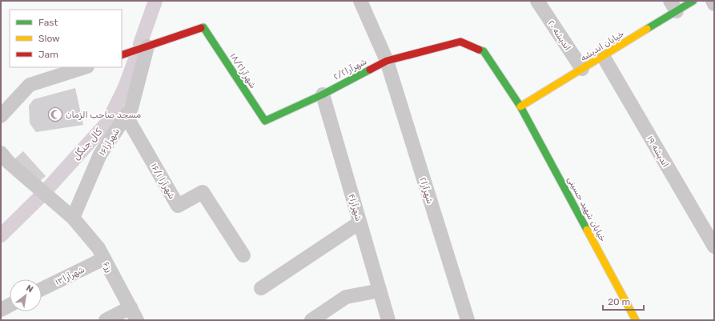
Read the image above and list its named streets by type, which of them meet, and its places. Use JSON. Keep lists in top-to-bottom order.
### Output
{
  "streets": {
    "street": [
      "اندیشه ۲۰",
      "خیابان اندیشه",
      "شهرآرا۲/۲",
      "شهرآرا۱۸/۲",
      "شهرآرا۱۶",
      "اندیشه ۱۹",
      "شهرآرا ۱۶/۱",
      "شهرآرا۲",
      "شهرآرا۴",
      "خیابان شهید حسینی",
      "رز۶",
      "شهرآرا۱۳"
    ]
  },
  "crossings": [
    ["اندیشه ۲۰", "خیابان اندیشه"],
    ["خیابان اندیشه", "شهرآرا۲/۲"],
    ["خیابان اندیشه", "اندیشه ۱۹"],
    ["خیابان اندیشه", "خیابان شهید حسینی"],
    ["شهرآرا۲/۲", "شهرآرا۱۸/۲"],
    ["شهرآرا۲/۲", "شهرآرا۲"],
    ["شهرآرا۲/۲", "شهرآرا۴"],
    ["شهرآرا۲/۲", "خیابان شهید حسینی"],
    ["شهرآرا۱۸/۲", "شهرآرا۱۶"],
    ["شهرآرا۱۸/۲", "شهرآرا۴"],
    ["شهرآرا۱۶", "شهرآرا ۱۶/۱"],
    ["شهرآرا۱۶", "رز۶"],
    ["رز۶", "شهرآرا۱۳"]
  ],
  "water": ["کال جنگل"],
  "places": {
    "mosque": ["مسجد صاحب الزمان"]
  },
  "legend": ["Fast", "Slow", "Jam"],
  "scale_bar": "20 m",
  "north": "top right"
}
